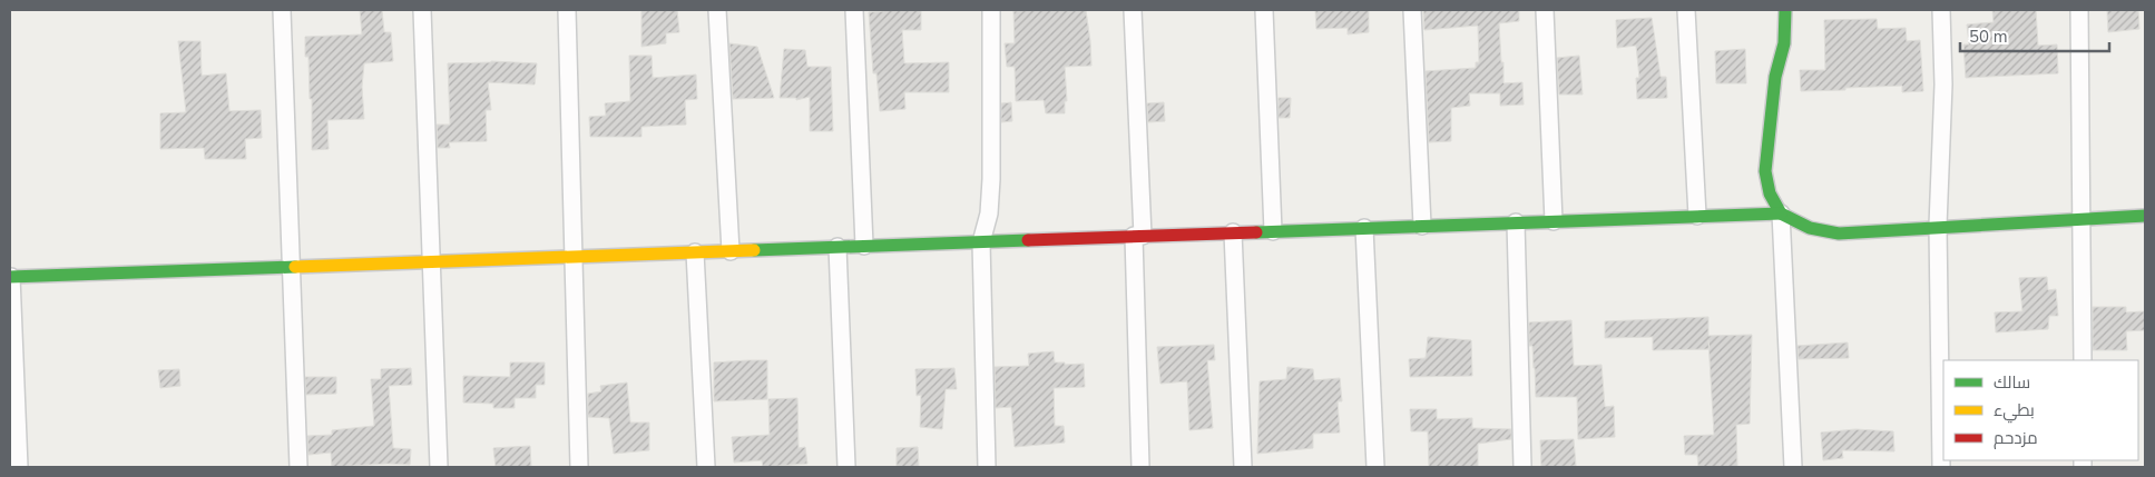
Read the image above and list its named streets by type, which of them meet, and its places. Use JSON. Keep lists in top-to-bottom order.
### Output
{
  "legend": ["سالك", "بطيء", "مزدحم"],
  "scale_bar": "50 m"
}
